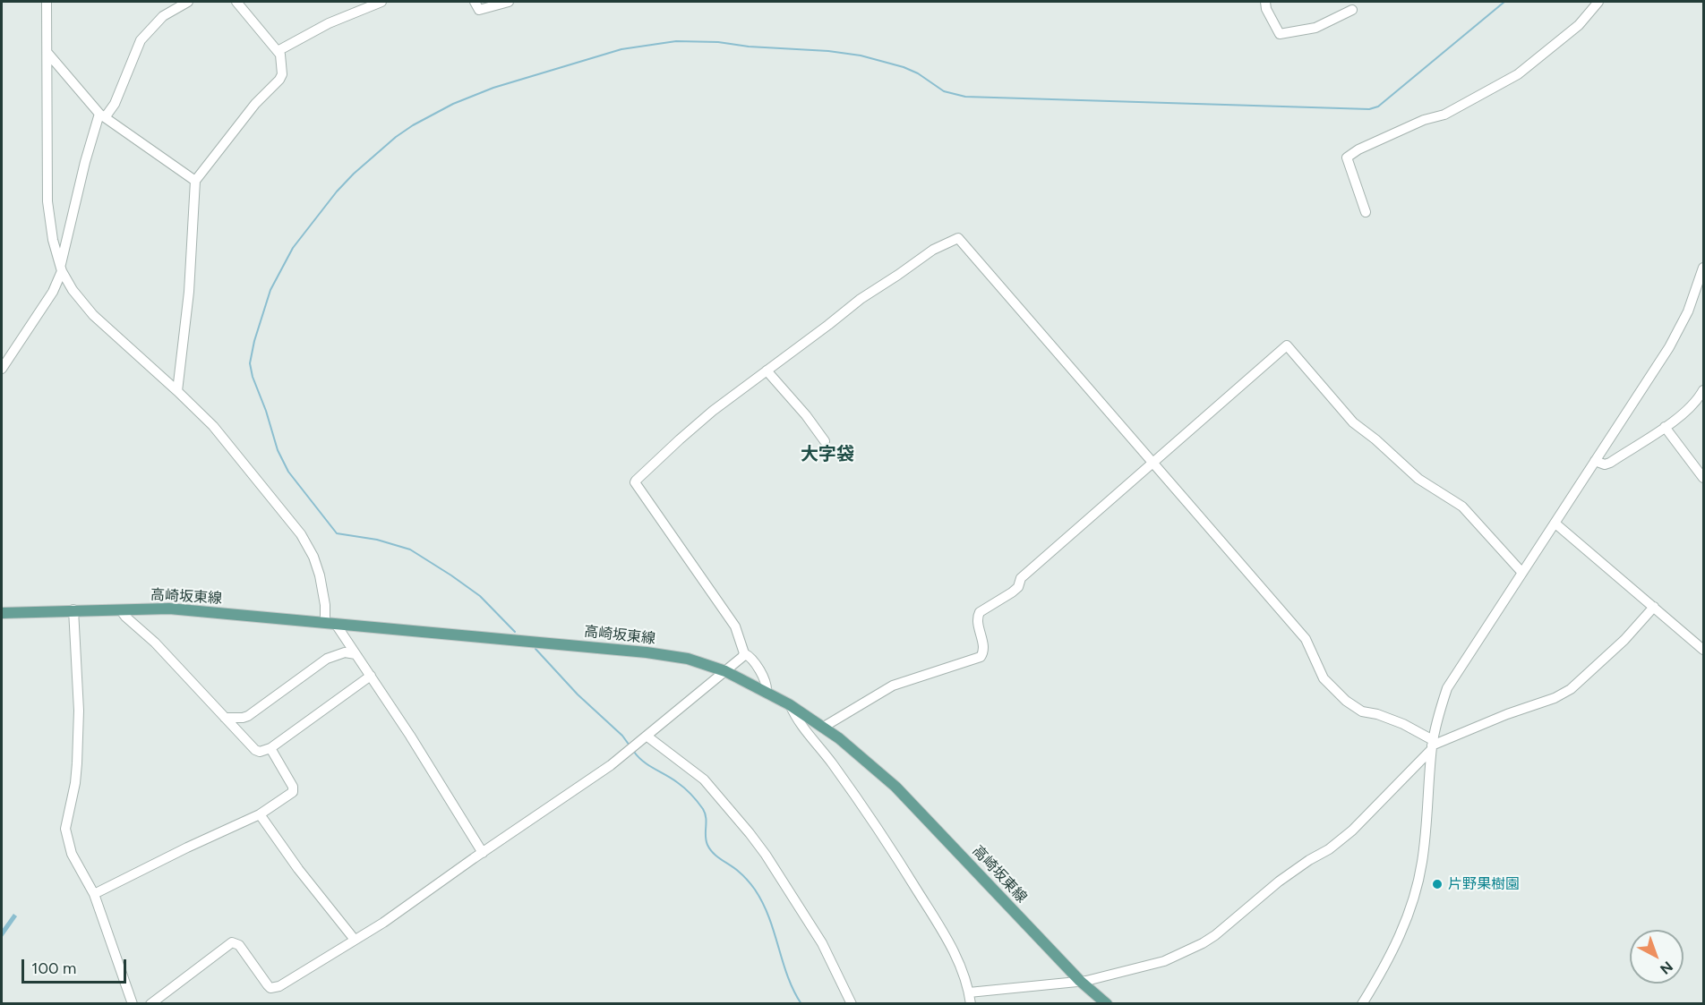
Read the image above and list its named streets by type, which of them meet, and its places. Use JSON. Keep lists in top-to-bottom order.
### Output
{
  "streets": {
    "main road": ["高崎坂東線"]
  },
  "districts": ["大字袋"],
  "places": ["片野果樹園"],
  "scale_bar": "100 m",
  "north": "bottom right"
}
